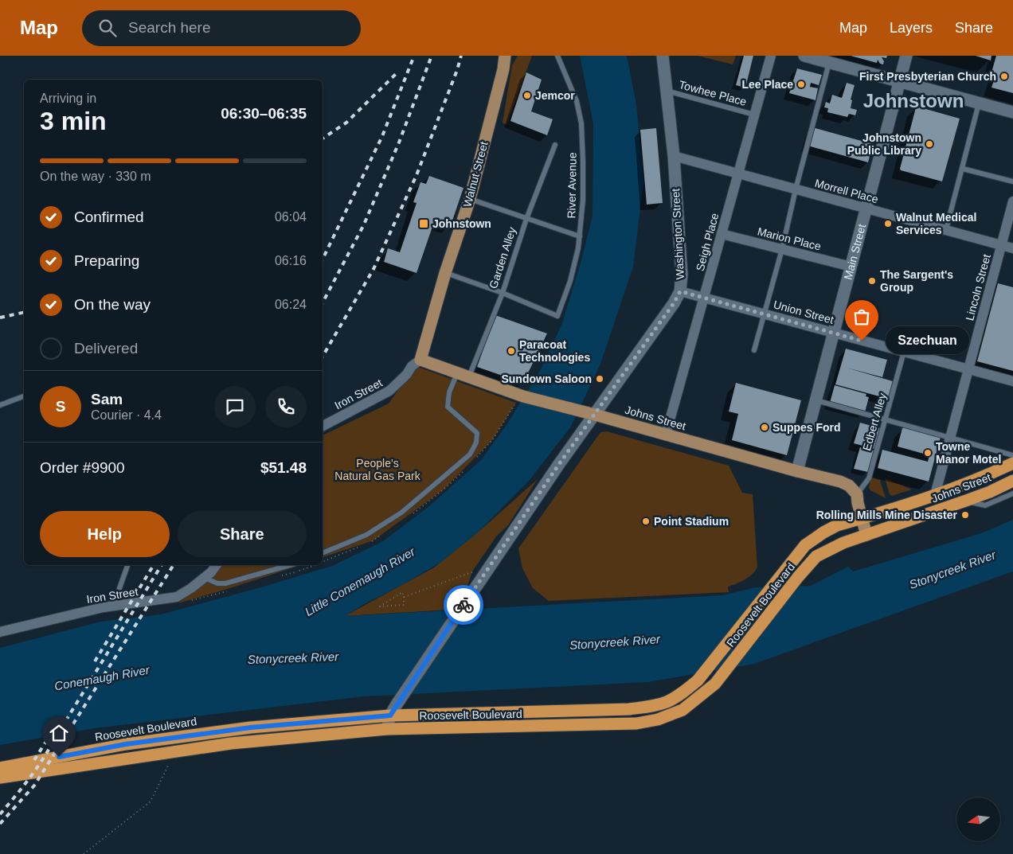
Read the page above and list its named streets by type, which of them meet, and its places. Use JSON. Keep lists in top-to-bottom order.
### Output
{
  "streets": {
    "highway": ["Johns Street", "Roosevelt Boulevard"],
    "main road": ["Walnut Street", "Washington Street", "Main Street"],
    "street": [
      "Morrell Place",
      "Marion Place",
      "Seigh Place",
      "Lincoln Street",
      "Union Street",
      "Iron Street"
    ],
    "lane": [
      "Towhee Place",
      "River Avenue",
      "Garden Alley",
      "Edbert Alley"
    ]
  },
  "crossings": [
    ["Towhee Place", "Washington Street"],
    ["Towhee Place", "Seigh Place"],
    ["Walnut Street", "Iron Street"],
    ["Walnut Street", "Johns Street"],
    ["River Avenue", "Garden Alley"],
    ["Morrell Place", "Washington Street"],
    ["Morrell Place", "Seigh Place"],
    ["Morrell Place", "Main Street"],
    ["Morrell Place", "Lincoln Street"],
    ["Washington Street", "Union Street"],
    ["Washington Street", "Johns Street"],
    ["Washington Street", "Roosevelt Boulevard"],
    ["Marion Place", "Seigh Place"],
    ["Marion Place", "Main Street"],
    ["Seigh Place", "Union Street"],
    ["Seigh Place", "Johns Street"],
    ["Main Street", "Union Street"],
    ["Main Street", "Johns Street"],
    ["Garden Alley", "Johns Street"],
    ["Lincoln Street", "Union Street"],
    ["Lincoln Street", "Johns Street"],
    ["Union Street", "Edbert Alley"],
    ["Iron Street", "Johns Street"],
    ["Johns Street", "Edbert Alley"],
    ["Johns Street", "Roosevelt Boulevard"]
  ],
  "districts": ["Johnstown"],
  "water": ["Stonycreek River", "Little Conemaugh River", "Conemaugh River"],
  "parks": ["People's Natural Gas Park"],
  "places": {
    "other": [
      "First Presbyterian Church",
      "Lee Place",
      "Jemcor",
      "Johnstown Public Library",
      "Walnut Medical Services",
      "The Sargent's Group",
      "Szechuan",
      "Paracoat Technologies",
      "Sundown Saloon",
      "Suppes Ford",
      "Towne Manor Motel",
      "Rolling Mills Mine Disaster",
      "Point Stadium"
    ],
    "transit": ["Johnstown"]
  },
  "north": "left",
  "page": {
    "header": "Map",
    "search": "Search here",
    "nav": ["Map", "Layers", "Share"],
    "heading": ["3 min", "Arriving in", "06:30–06:35"],
    "panel": [
      "Sam",
      "Courier · 4.4",
      "Order #9900",
      "$51.48"
    ],
    "bar": "On the way · 330 m",
    "list": [
      ["Confirmed", "06:04"],
      ["Preparing", "06:16"],
      ["On the way", "06:24"],
      "Delivered"
    ],
    "bubble": "Szechuan",
    "round": "S",
    "buttons": ["Help", "Share"]
  }
}
